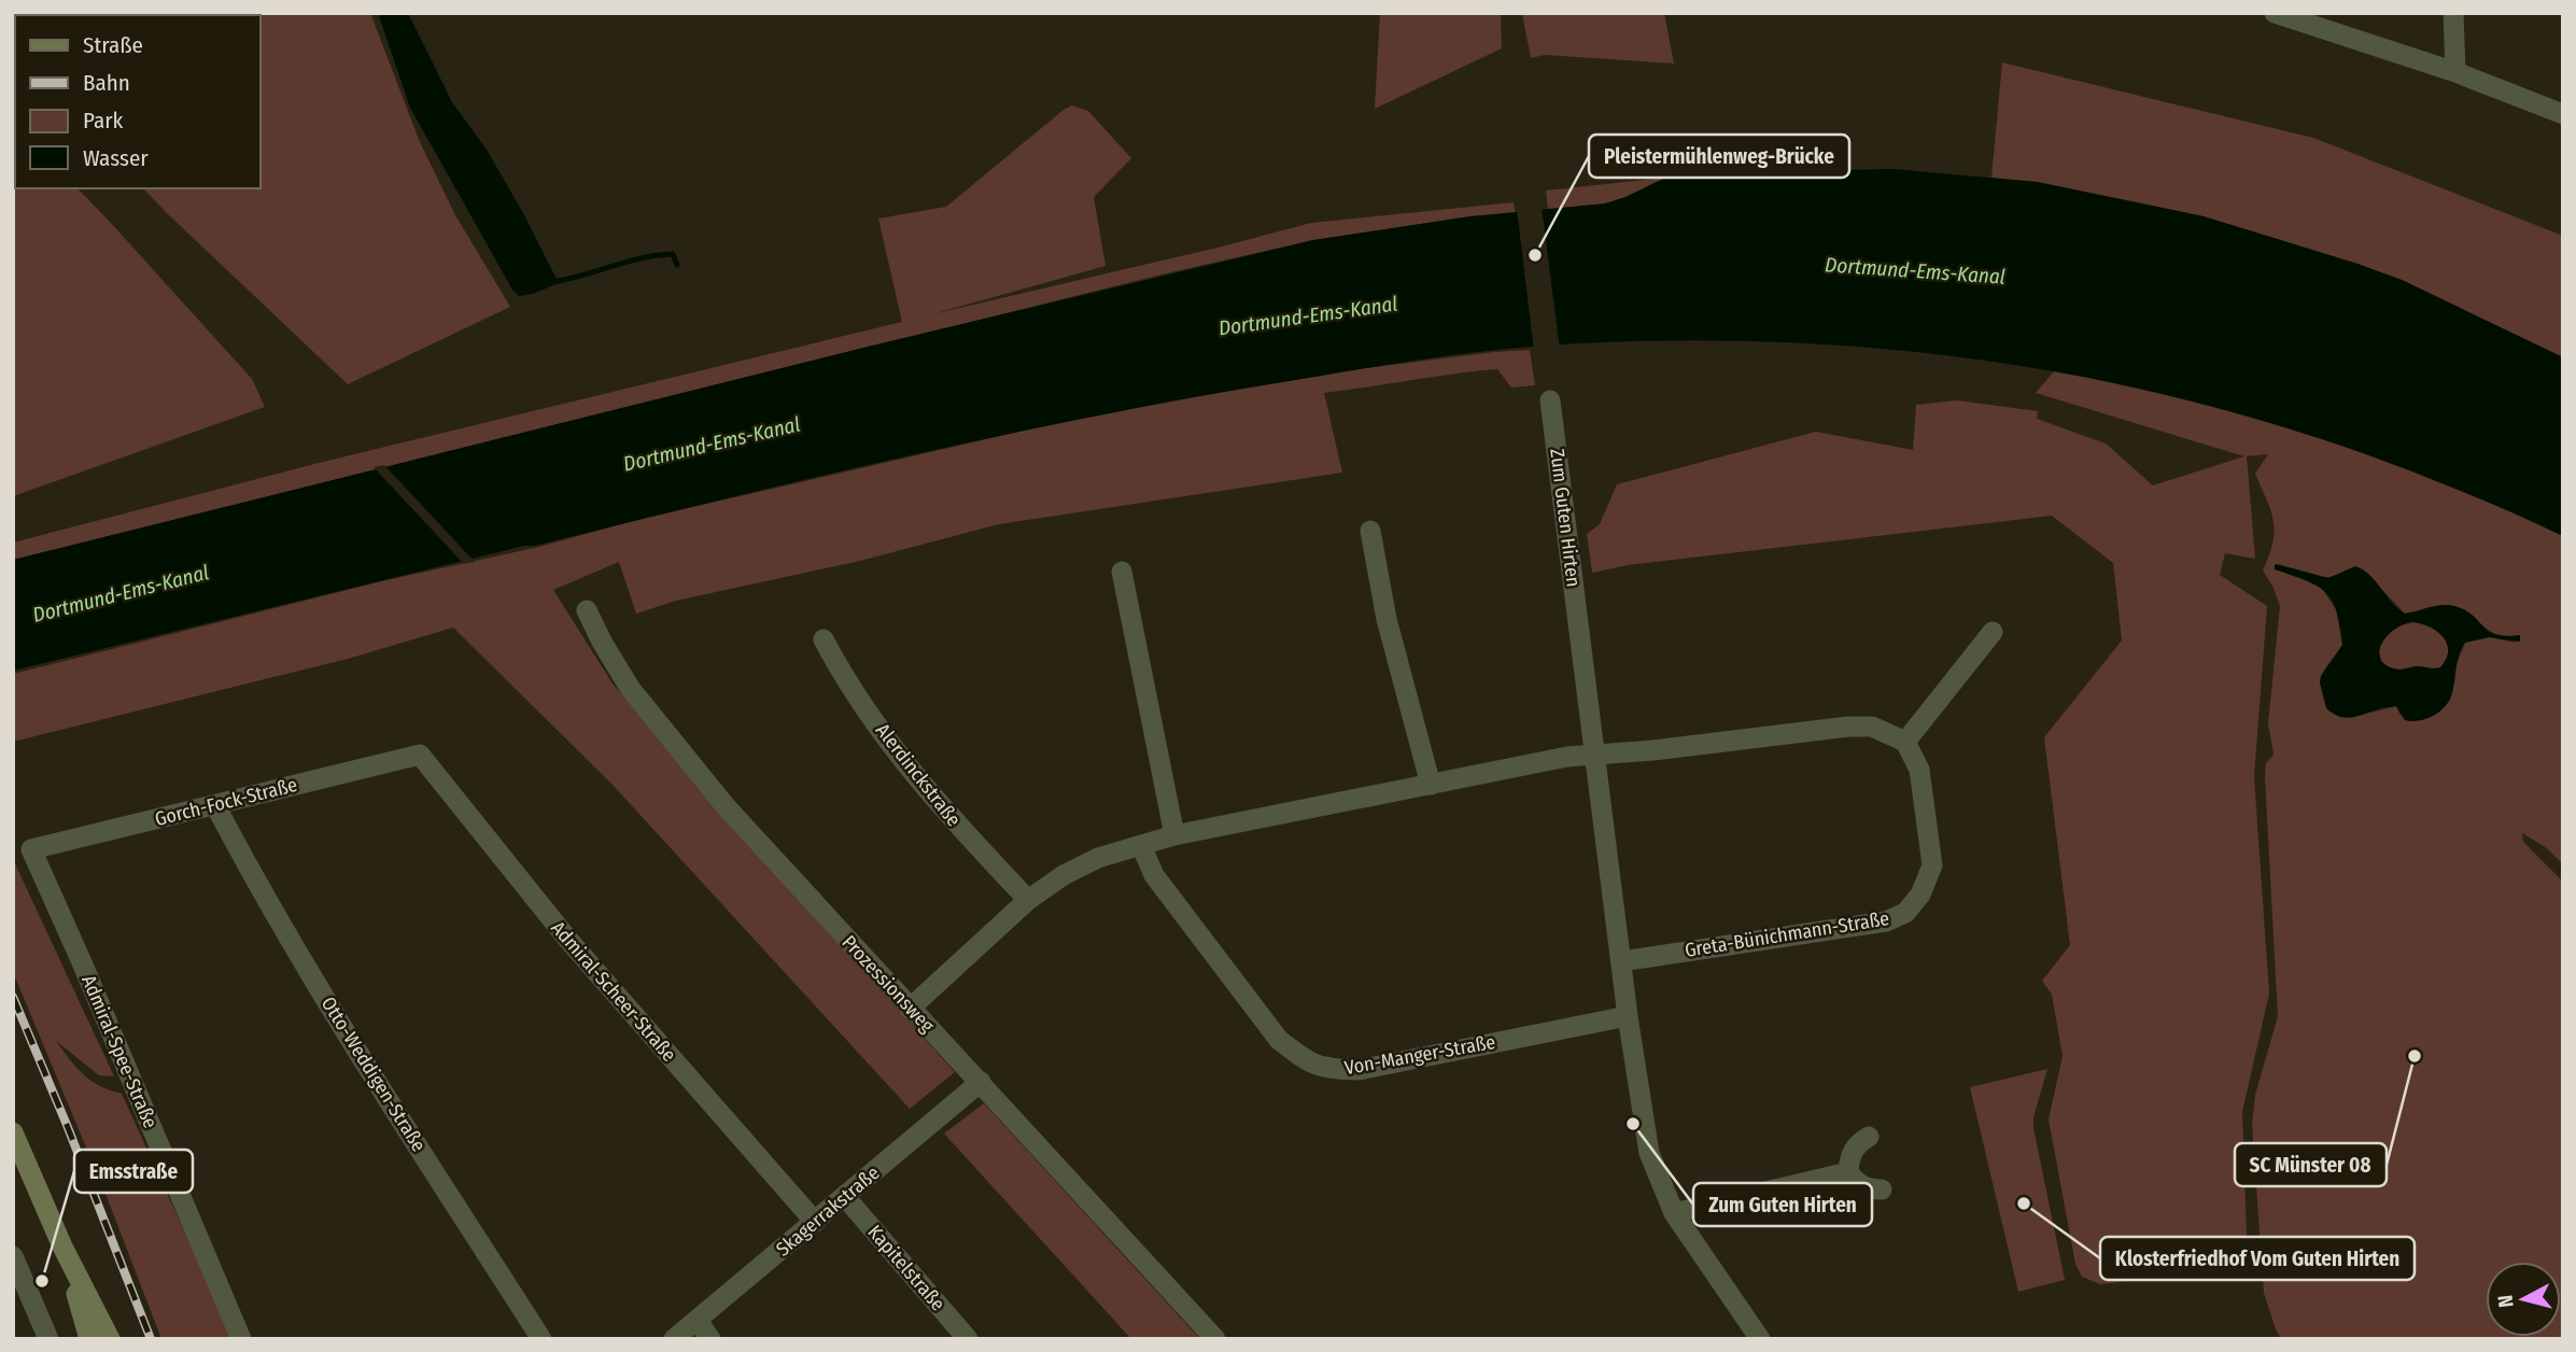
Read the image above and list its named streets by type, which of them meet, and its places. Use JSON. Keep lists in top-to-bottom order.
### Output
{
  "streets": {
    "street": [
      "Zum Guten Hirten",
      "Alerdinckstraße",
      "Gorch-Fock-Straße",
      "Greta-Bünichmann-Straße",
      "Prozessionsweg",
      "Admiral-Scheer-Straße",
      "Admiral-Spee-Straße",
      "Von-Manger-Straße",
      "Otto-Weddigen-Straße",
      "Skagerrakstraße",
      "Kapitelstraße"
    ]
  },
  "crossings": [
    ["Zum Guten Hirten", "Greta-Bünichmann-Straße"],
    ["Zum Guten Hirten", "Von-Manger-Straße"],
    ["Gorch-Fock-Straße", "Admiral-Scheer-Straße"],
    ["Gorch-Fock-Straße", "Admiral-Spee-Straße"],
    ["Gorch-Fock-Straße", "Otto-Weddigen-Straße"],
    ["Prozessionsweg", "Skagerrakstraße"],
    ["Admiral-Scheer-Straße", "Skagerrakstraße"],
    ["Skagerrakstraße", "Kapitelstraße"]
  ],
  "water": ["Dortmund-Ems-Kanal"],
  "places": [
    "Pleistermühlenweg-Brücke",
    "SC Münster 08",
    "Zum Guten Hirten",
    "Klosterfriedhof Vom Guten Hirten",
    "Emsstraße"
  ],
  "legend": [
    "Straße",
    "Bahn",
    "Park",
    "Wasser"
  ],
  "north": "left"
}
